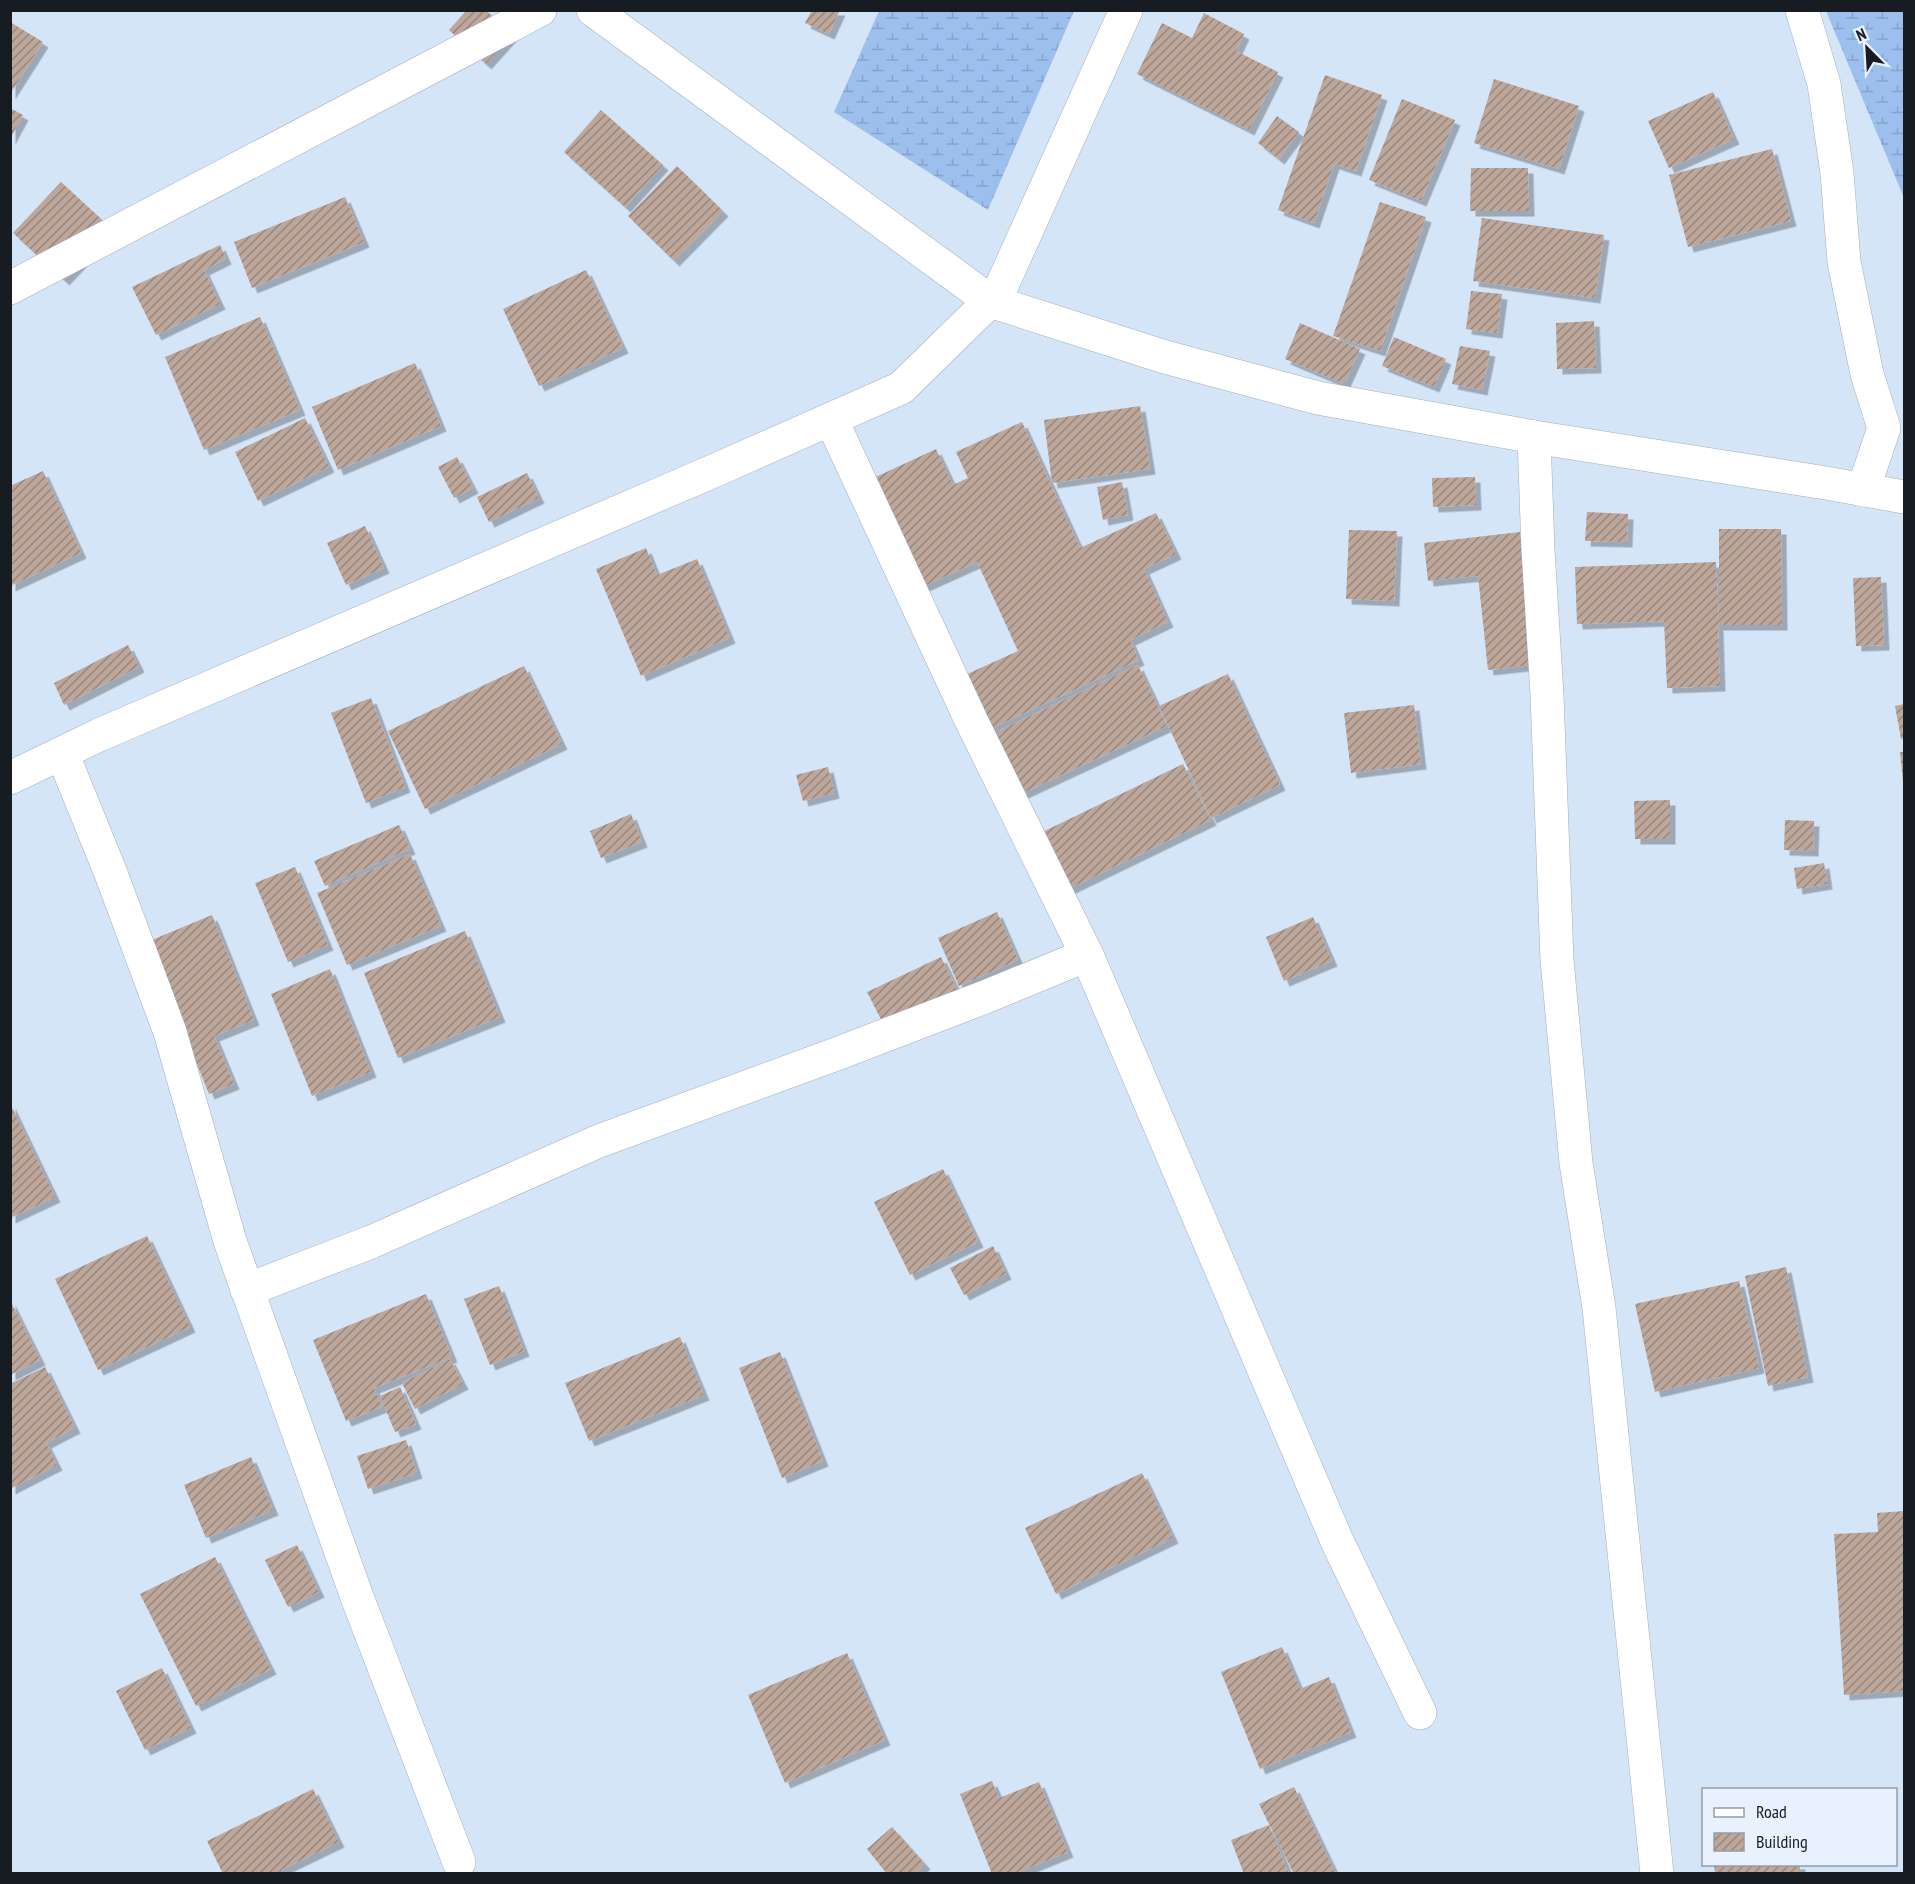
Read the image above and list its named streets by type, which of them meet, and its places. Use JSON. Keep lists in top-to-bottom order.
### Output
{
  "legend": ["Road", "Building"],
  "north": "top left"
}
